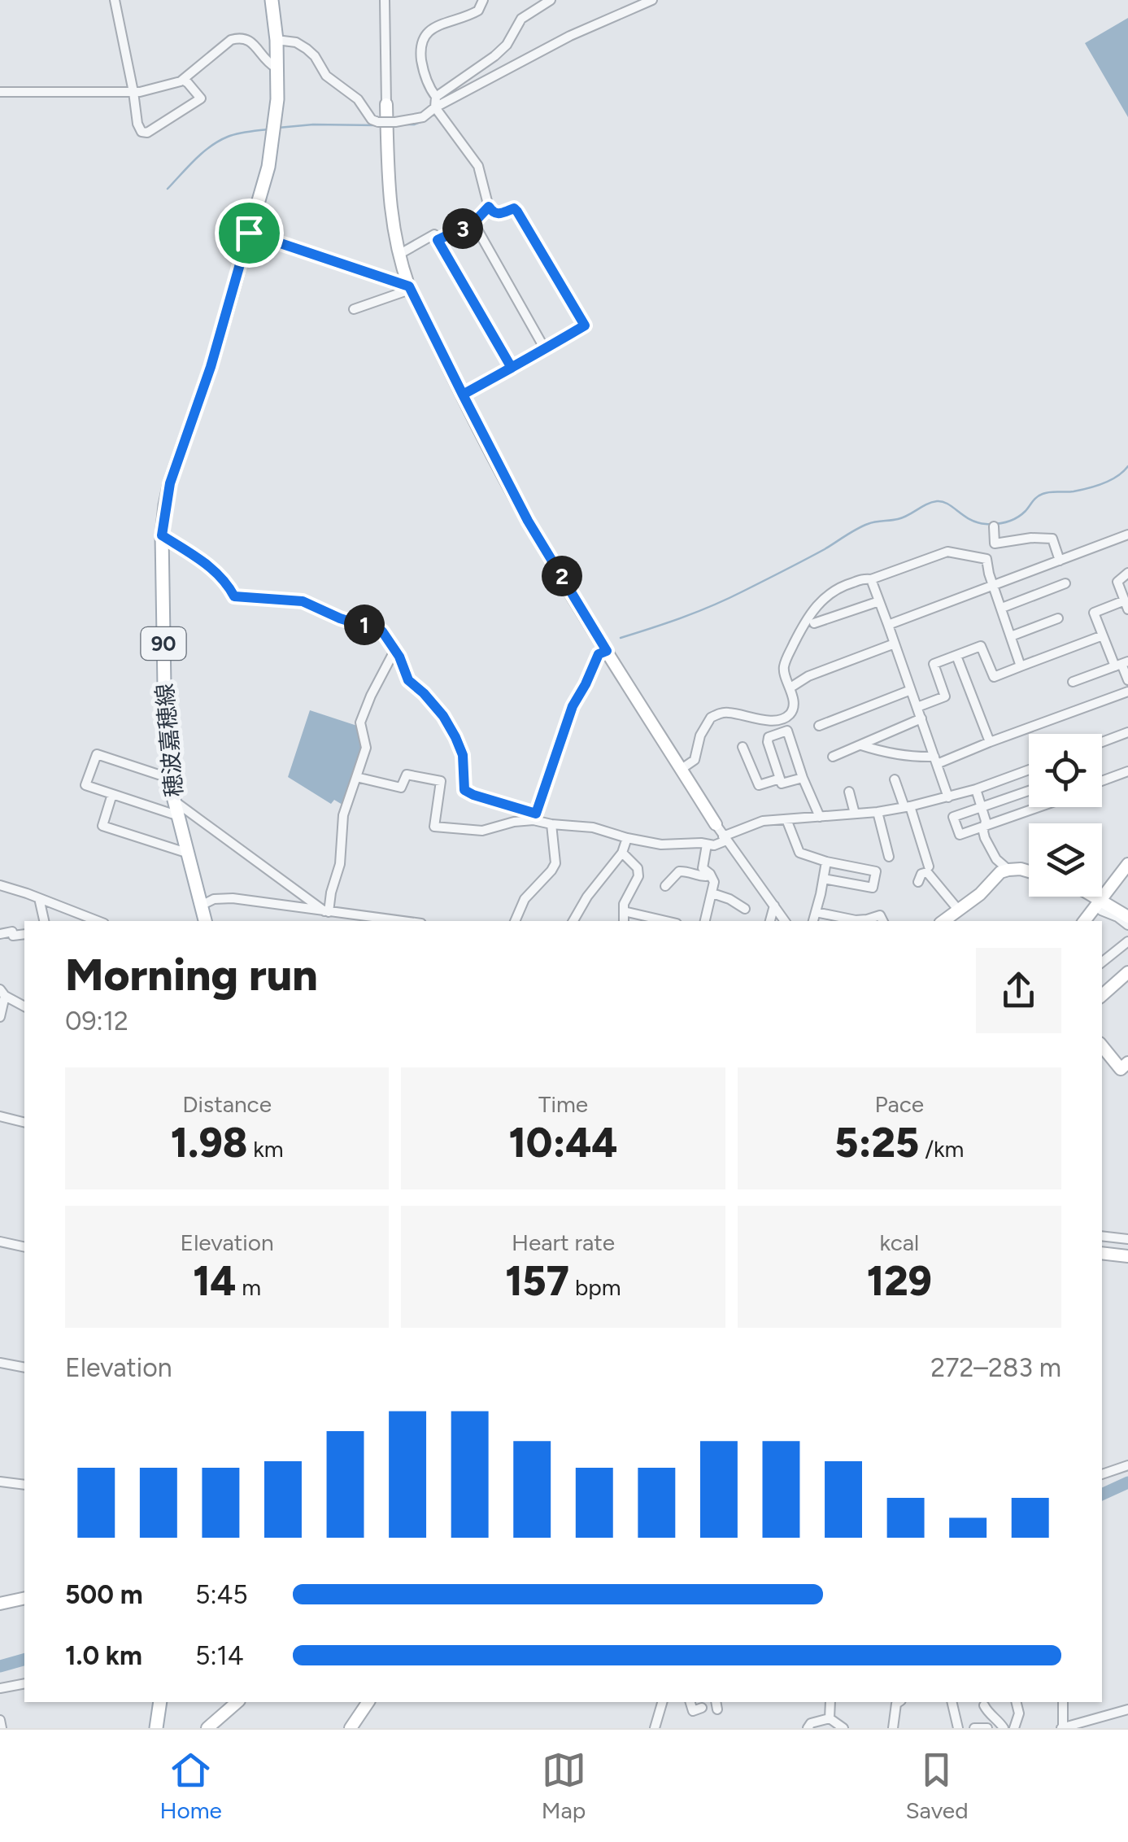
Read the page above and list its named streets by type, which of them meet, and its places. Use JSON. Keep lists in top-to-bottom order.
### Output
{
  "streets": {
    "main road": ["90", "穂波嘉穂線"]
  },
  "crossings": [
    ["90", "穂波嘉穂線"]
  ],
  "page": {
    "pins": ["3", "2", "1"],
    "heading": ["Morning run", "09:12"],
    "stats": [
      ["Distance", "1.98 km"],
      ["Time", "10:44"],
      ["Pace", "5:25 /km"],
      ["Elevation", "14 m"],
      ["Heart rate", "157 bpm"],
      ["kcal", "129"]
    ],
    "chart": ["Elevation", "272–283 m"],
    "list": [
      {
        "name": "500 m",
        "note": "5:45"
      },
      {
        "name": "1.0 km",
        "note": "5:14"
      }
    ],
    "tabs": ["Home", "Map", "Saved"]
  }
}
